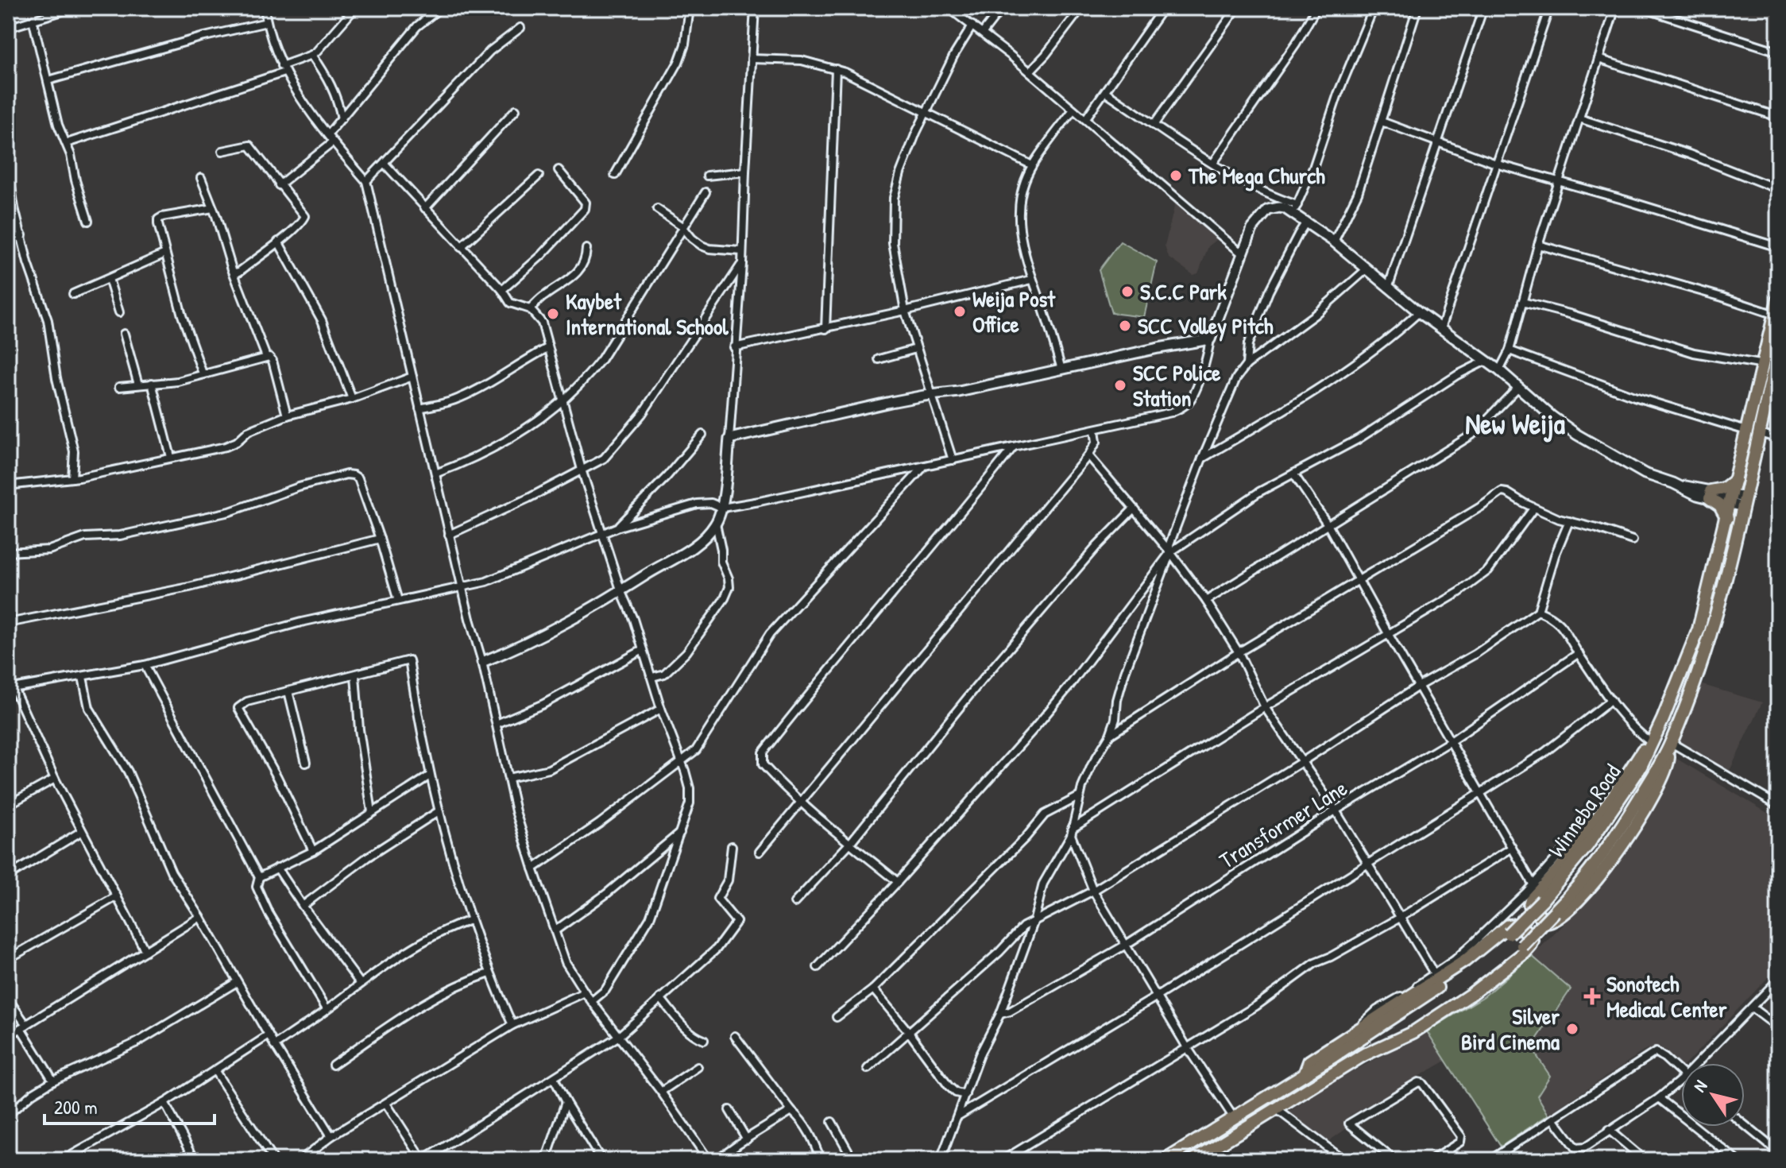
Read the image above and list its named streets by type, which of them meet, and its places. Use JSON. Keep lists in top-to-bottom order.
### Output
{
  "streets": {
    "highway": ["Winneba Road"],
    "street": ["Transformer Lane"]
  },
  "districts": ["New Weija"],
  "places": {
    "other": [
      "The Mega Church",
      "S.C.C Park",
      "Weija Post Office",
      "Kaybet International School",
      "SCC Volley Pitch",
      "SCC Police Station",
      "Silver Bird Cinema"
    ],
    "health": ["Sonotech Medical Center"]
  },
  "scale_bar": "200 m",
  "north": "top left"
}
